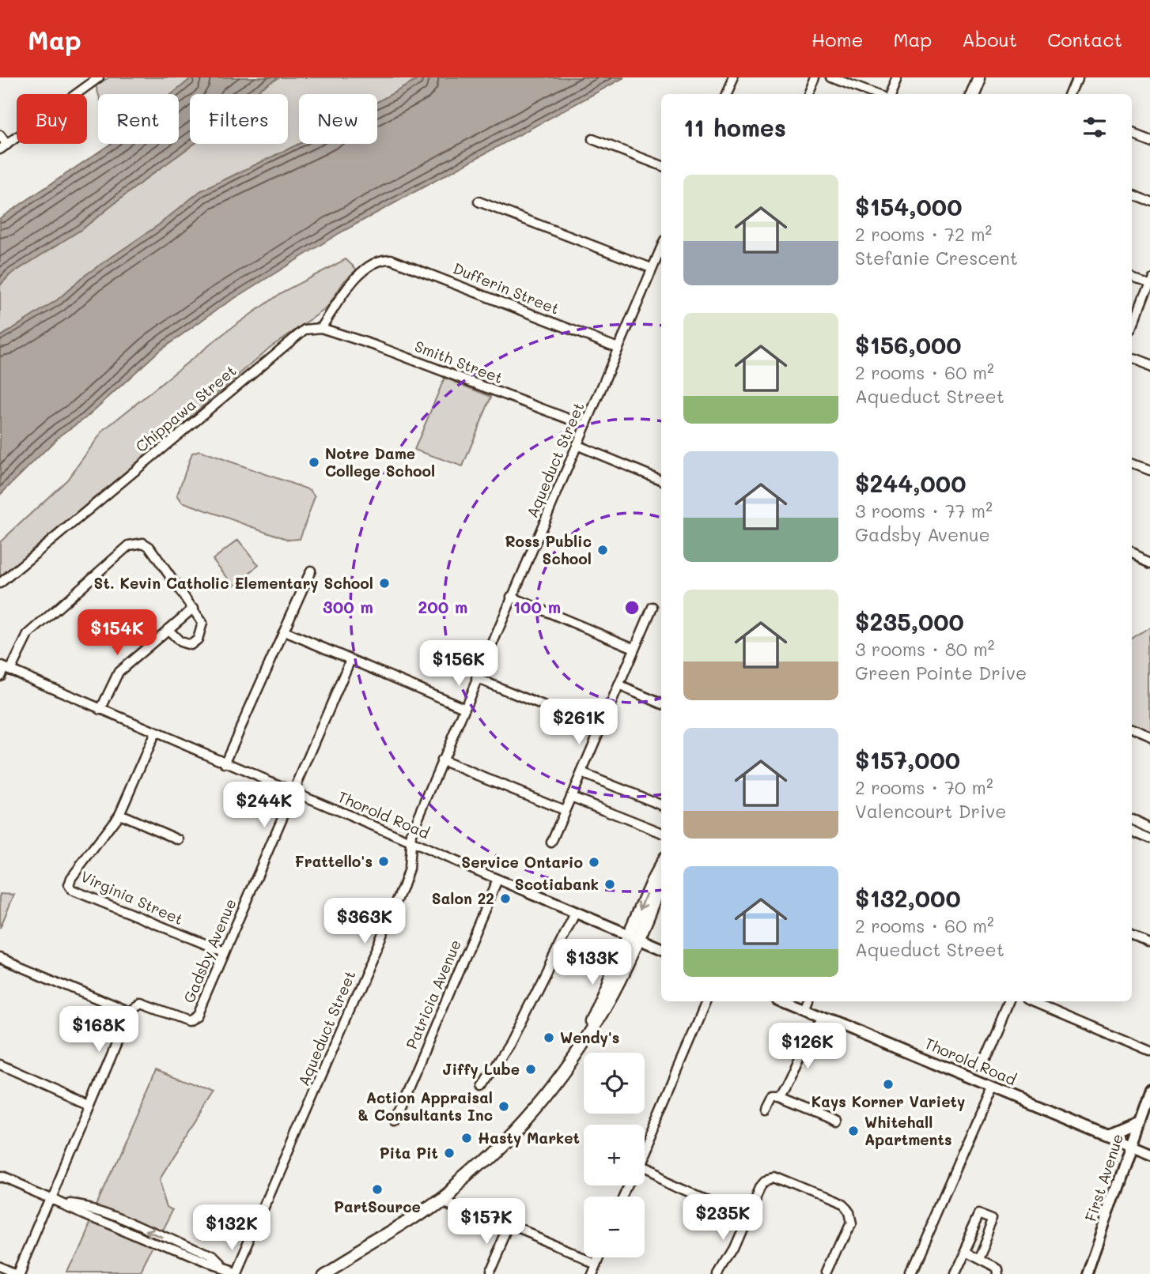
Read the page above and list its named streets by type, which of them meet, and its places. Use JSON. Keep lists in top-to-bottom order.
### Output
{
  "streets": {
    "street": [
      "Dufferin Street",
      "Smith Street",
      "Chippawa Street",
      "Aqueduct Street",
      "Thorold Road",
      "Virginia Street",
      "Gadsby Avenue",
      "Patricia Avenue",
      "First Avenue"
    ]
  },
  "crossings": [
    ["Dufferin Street", "Smith Street"],
    ["Dufferin Street", "Chippawa Street"],
    ["Dufferin Street", "Aqueduct Street"],
    ["Smith Street", "Chippawa Street"],
    ["Smith Street", "Aqueduct Street"],
    ["Aqueduct Street", "Thorold Road"],
    ["Thorold Road", "Virginia Street"],
    ["Thorold Road", "Gadsby Avenue"],
    ["Thorold Road", "Patricia Avenue"],
    ["Thorold Road", "First Avenue"],
    ["Virginia Street", "Gadsby Avenue"]
  ],
  "places": [
    "Notre Dame College School",
    "Ross Public School",
    "St. Kevin Catholic Elementary School",
    "Frattello's",
    "Service Ontario",
    "Scotiabank",
    "Salon 22",
    "Wendy's",
    "Jiffy Lube",
    "Kays Korner Variety",
    "Action Appraisal & Consultants Inc",
    "Whitehall Apartments",
    "Hasty Market",
    "Pita Pit",
    "PartSource"
  ],
  "page": {
    "header": "Map",
    "nav": [
      "Home",
      "Map",
      "About",
      "Contact"
    ],
    "chip": [
      "Buy",
      "Rent",
      "Filters",
      "New"
    ],
    "heading": "11 homes",
    "list": [
      {
        "name": "$154,000",
        "note": "2 rooms · 72 m² · Stefanie Crescent"
      },
      {
        "name": "$156,000",
        "note": "2 rooms · 60 m² · Aqueduct Street"
      },
      {
        "name": "$244,000",
        "note": "3 rooms · 77 m² · Gadsby Avenue"
      },
      {
        "name": "$235,000",
        "note": "3 rooms · 80 m² · Green Pointe Drive"
      },
      {
        "name": "$157,000",
        "note": "2 rooms · 70 m² · Valencourt Drive"
      },
      {
        "name": "$132,000",
        "note": "2 rooms · 60 m² · Aqueduct Street"
      }
    ],
    "price": [
      "$154K",
      "$156K",
      "$261K",
      "$244K",
      "$363K",
      "$133K",
      "$168K",
      "$126K",
      "$235K",
      "$157K",
      "$132K"
    ],
    "map_buttons": ["+", "−"]
  },
  "rings": ["300 m", "200 m", "100 m"]
}
